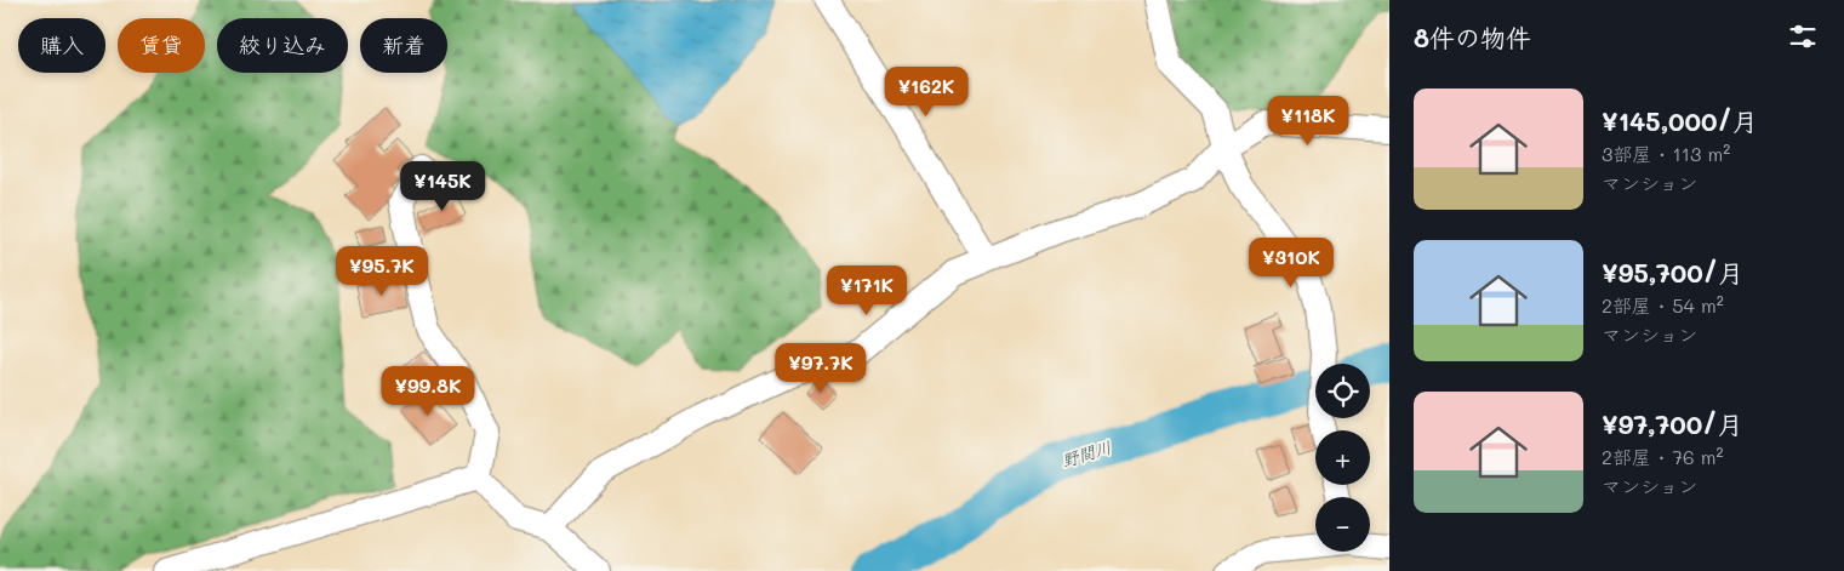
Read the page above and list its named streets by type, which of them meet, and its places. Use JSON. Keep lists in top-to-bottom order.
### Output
{
  "water": ["野間川"],
  "page": {
    "heading": "8件の物件",
    "chip": [
      "購入",
      "賃貸",
      "絞り込み",
      "新着"
    ],
    "price": [
      "¥162K",
      "¥118K",
      "¥145K",
      "¥310K",
      "¥95.7K",
      "¥171K",
      "¥97.7K",
      "¥99.8K"
    ],
    "list": [
      {
        "name": "¥145,000/月",
        "note": "3部屋 · 113 m² · マンション"
      },
      {
        "name": "¥95,700/月",
        "note": "2部屋 · 54 m² · マンション"
      },
      {
        "name": "¥97,700/月",
        "note": "2部屋 · 76 m² · マンション"
      }
    ],
    "map_buttons": ["+", "−"]
  }
}
